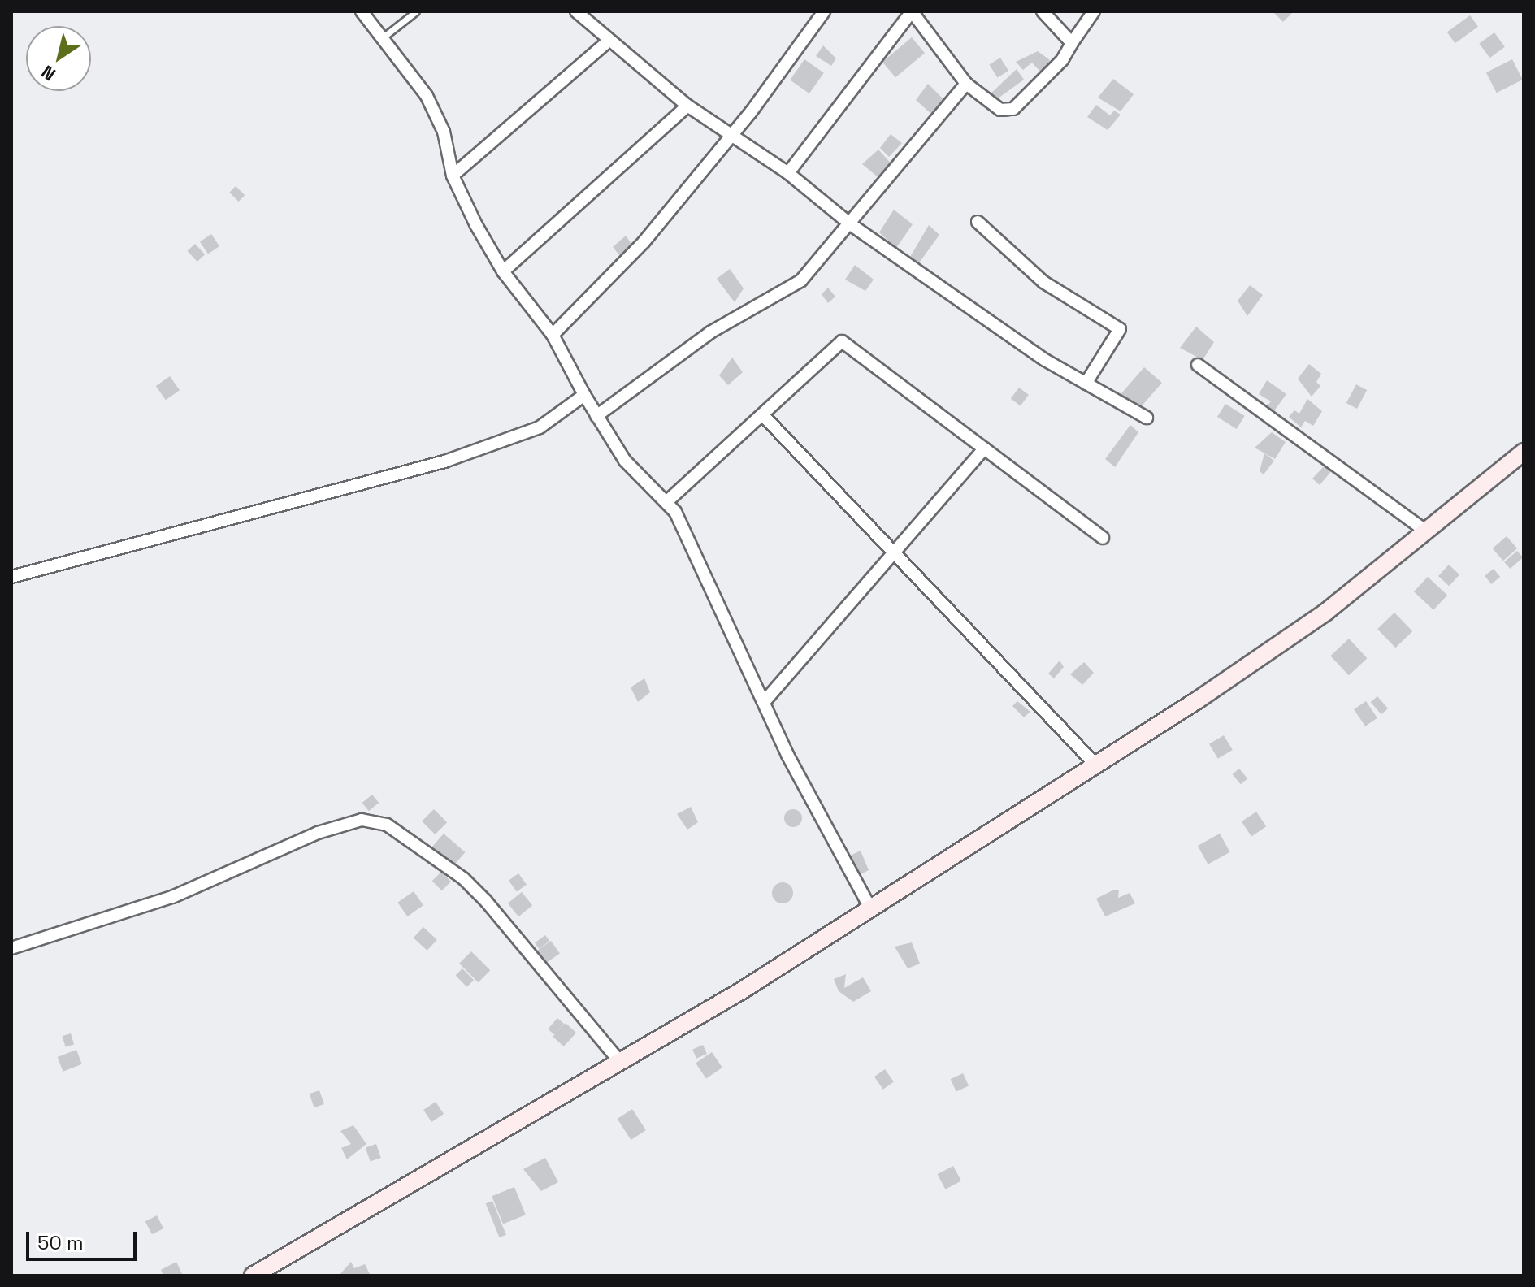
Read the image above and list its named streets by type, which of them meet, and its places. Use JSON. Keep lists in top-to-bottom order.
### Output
{
  "scale_bar": "50 m",
  "north": "bottom left"
}
